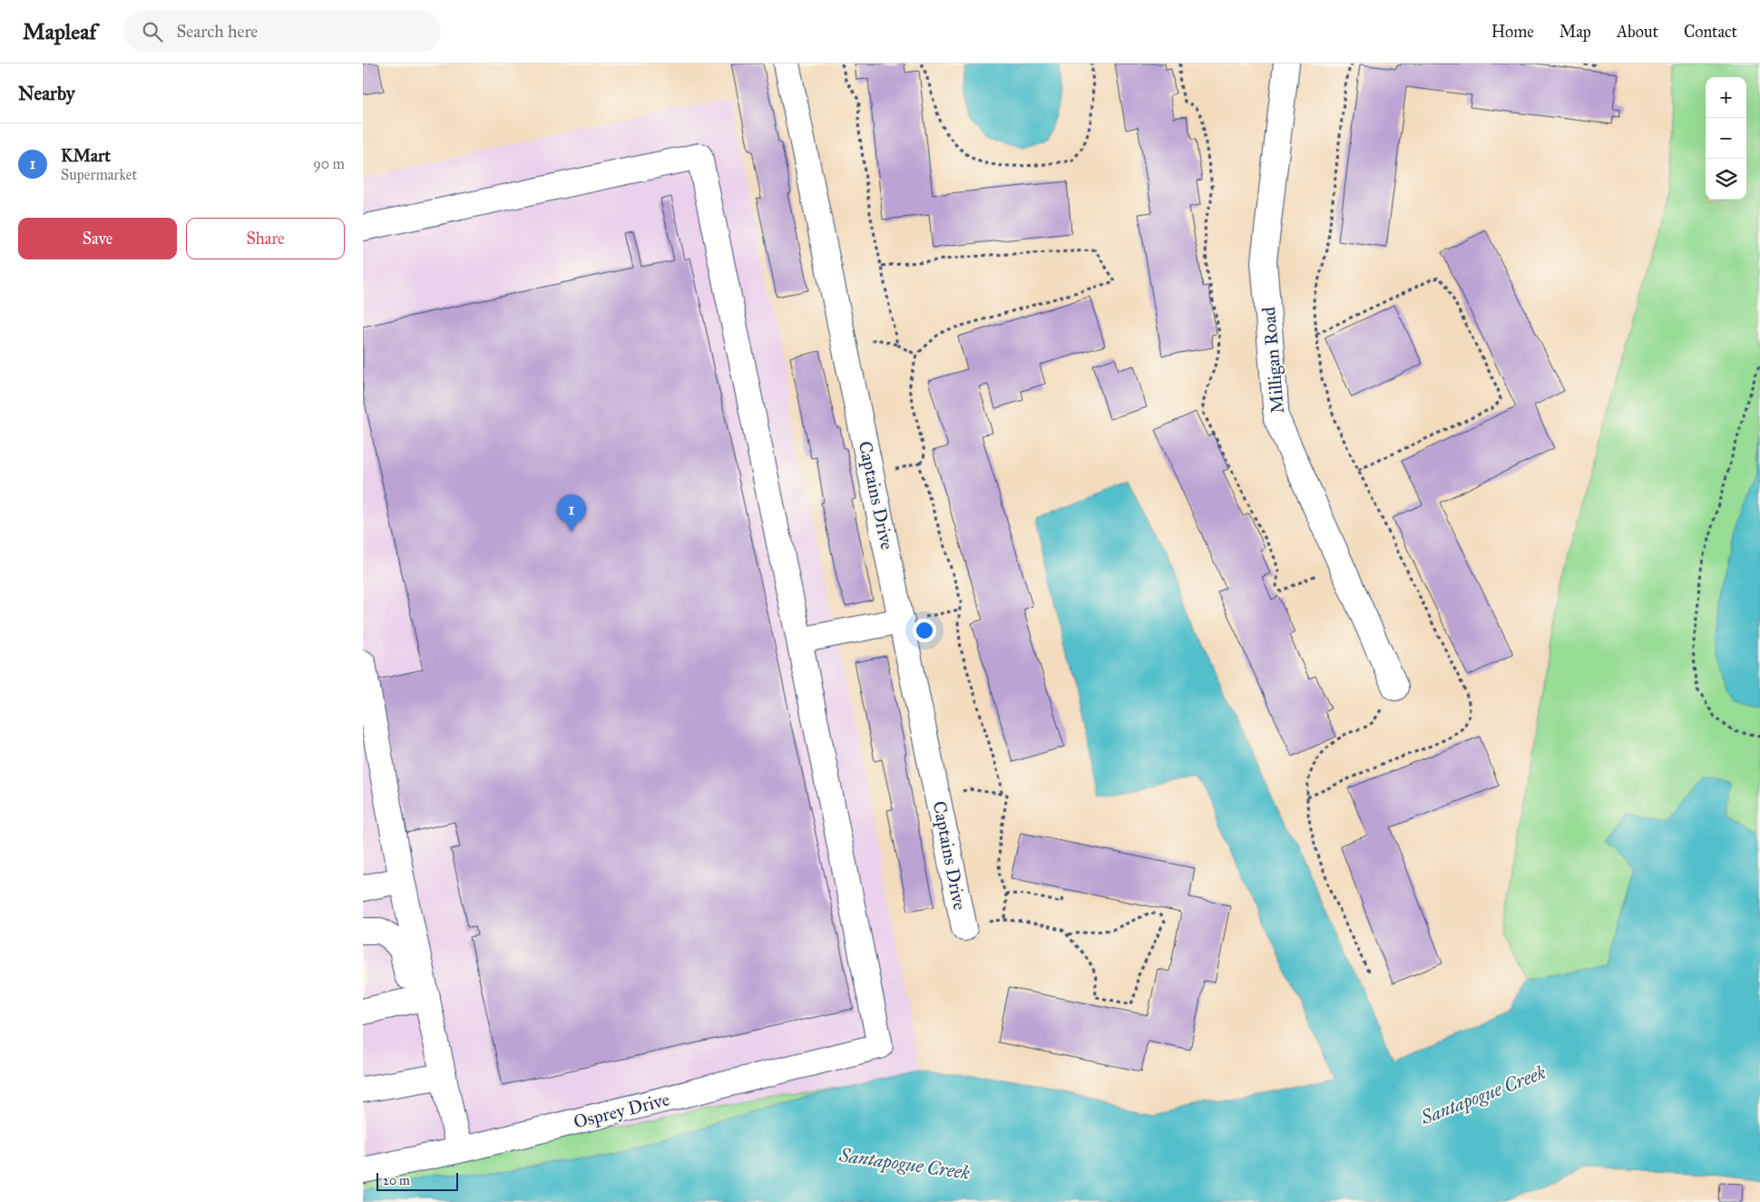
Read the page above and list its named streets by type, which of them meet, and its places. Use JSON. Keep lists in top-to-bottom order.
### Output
{
  "streets": {
    "street": ["Milligan Road", "Captains Drive", "Osprey Drive"]
  },
  "water": ["Santapogue Creek"],
  "scale_bar": "20 m",
  "page": {
    "header": "Mapleaf",
    "search": "Search here",
    "nav": [
      "Home",
      "Map",
      "About",
      "Contact"
    ],
    "heading": "Nearby",
    "map_buttons": ["+", "−"],
    "list": [
      {
        "mark": "1",
        "name": "KMart",
        "note": "Supermarket",
        "value": "90 m"
      }
    ],
    "buttons": ["Save", "Share"],
    "pins": "1",
    "scale": "20 m"
  }
}
